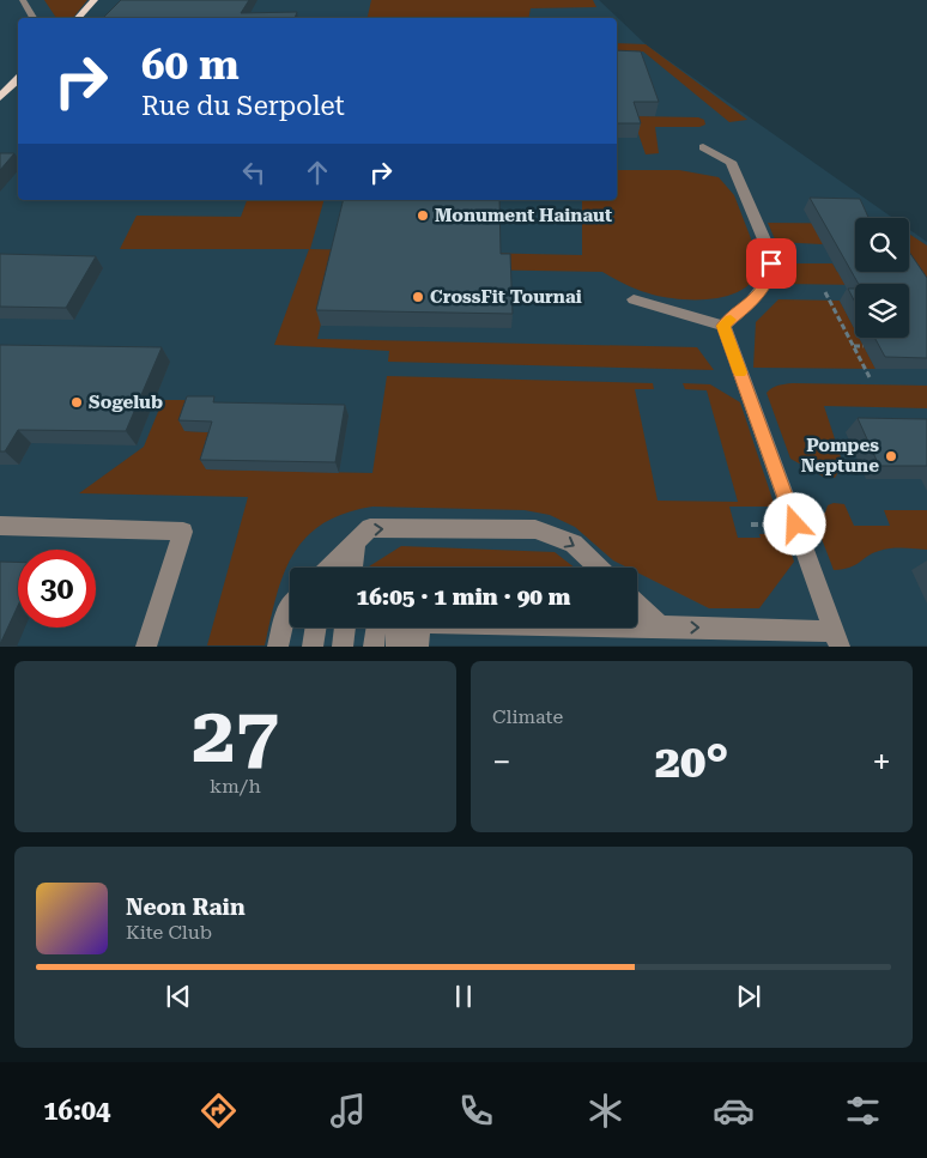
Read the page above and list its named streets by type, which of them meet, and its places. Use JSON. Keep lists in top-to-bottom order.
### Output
{
  "places": [
    "Monument Hainaut",
    "CrossFit Tournai",
    "Sogelub",
    "Pompes Neptune"
  ],
  "page": {
    "turn": ["60 m", "Rue du Serpolet"],
    "limit": "30",
    "trip": "16:05 · 1 min · 90 m",
    "tile": [
      ["27", "km/h"],
      "Climate"
    ],
    "heat": ["−", "20°", "+"],
    "song": ["Neon Rain", "Kite Club"],
    "tabs": "16:04"
  }
}
